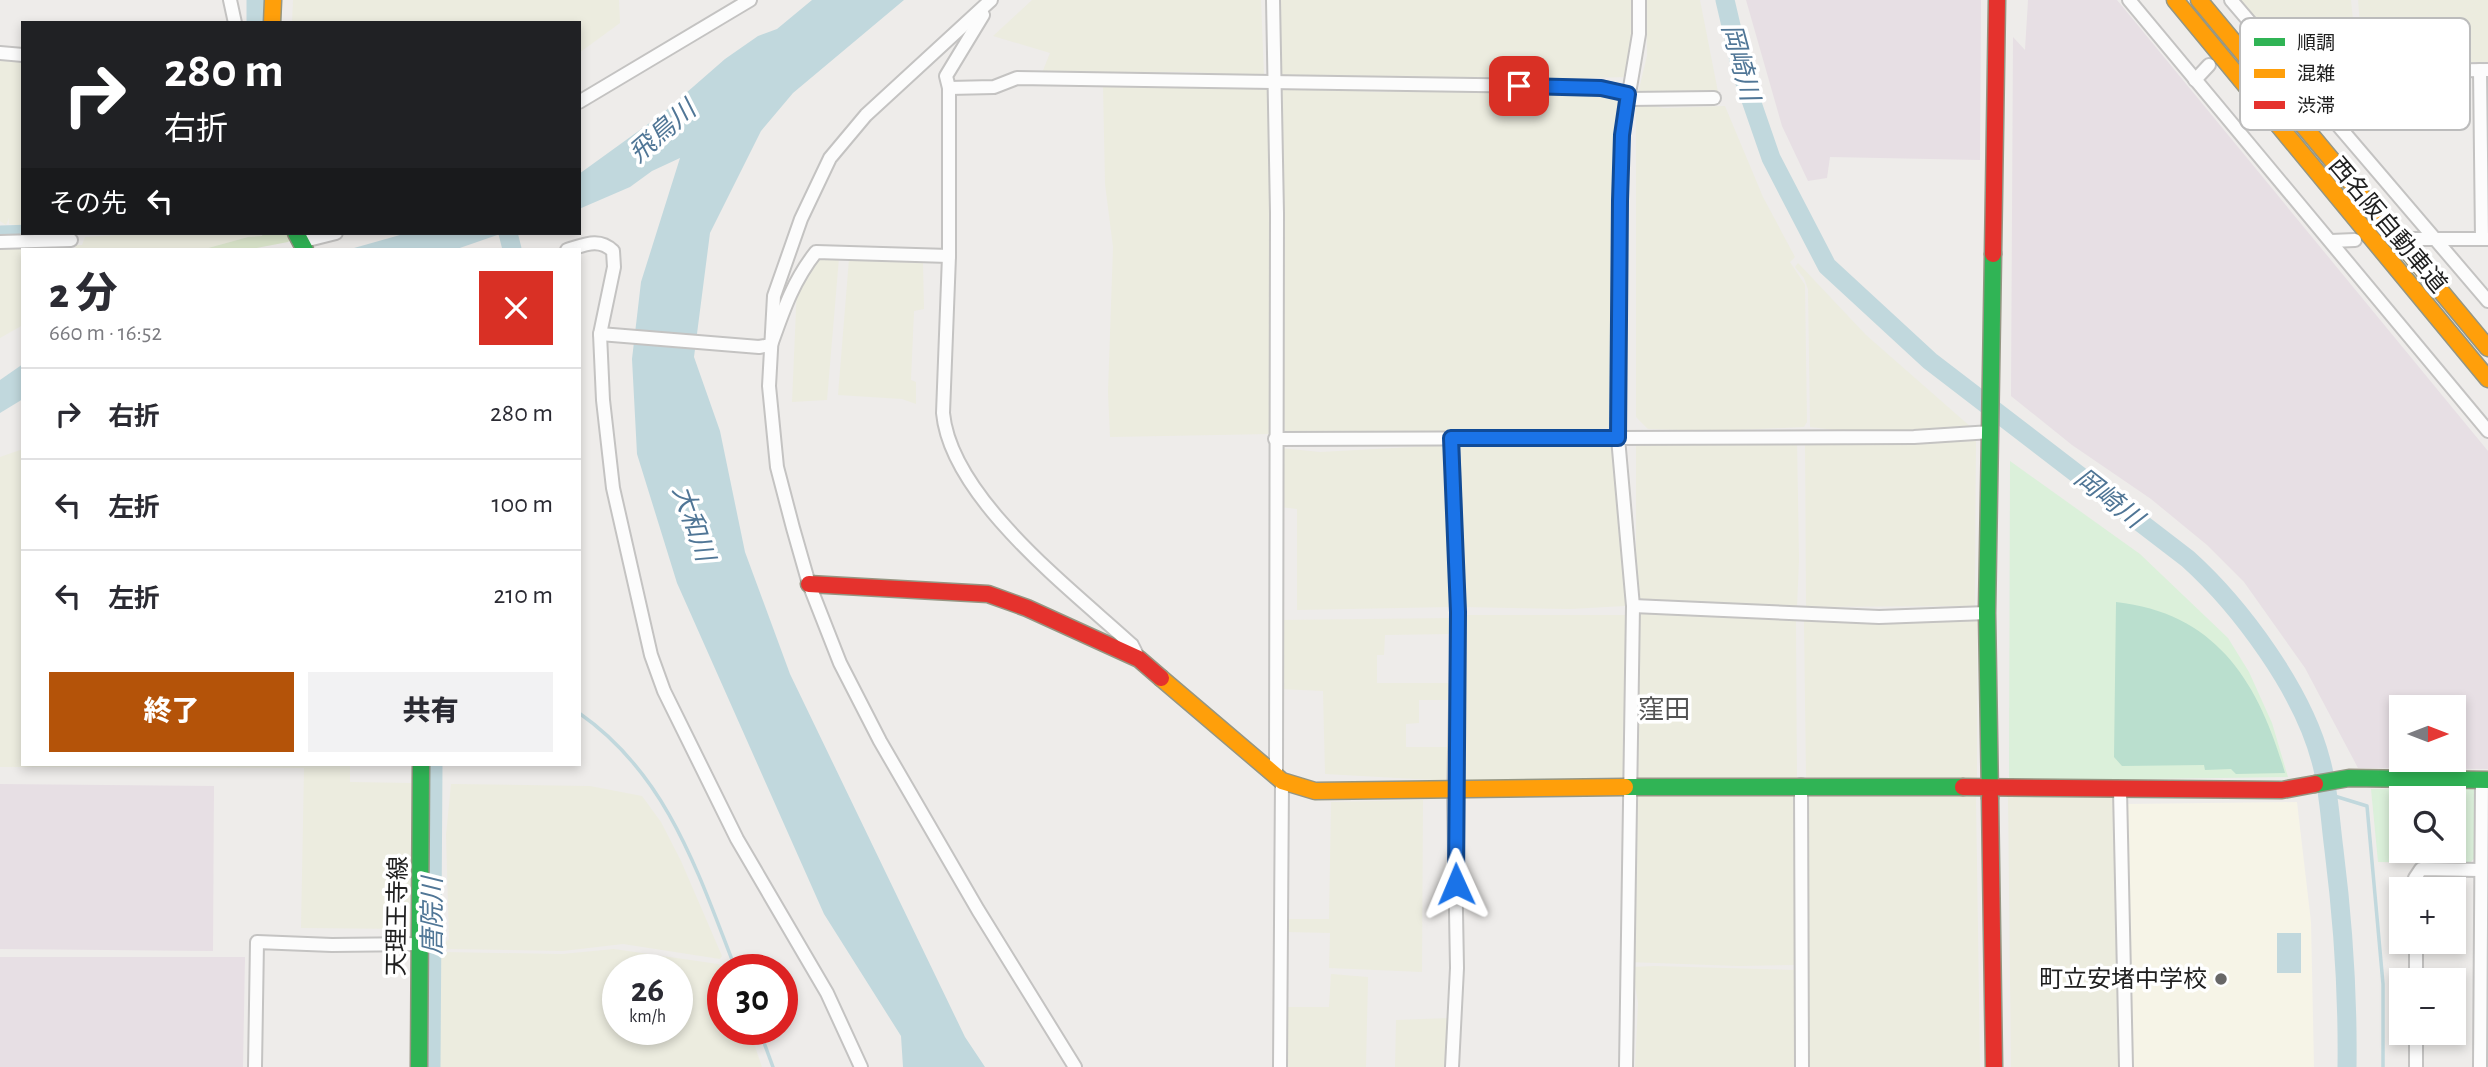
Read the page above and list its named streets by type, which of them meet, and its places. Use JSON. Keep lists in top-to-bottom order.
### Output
{
  "streets": {
    "main road": ["西名阪自動車道", "天理王寺線"]
  },
  "districts": ["窪田"],
  "water": [
    "岡崎川",
    "飛鳥川",
    "大和川",
    "唐院川"
  ],
  "places": ["町立安堵中学校"],
  "legend": ["順調", "混雑", "渋滞"],
  "north": "right",
  "page": {
    "turn": ["280 m", "右折"],
    "then": "その先",
    "heading": ["2 分", "660 m · 16:52"],
    "list": [
      {
        "name": "右折",
        "value": "280 m"
      },
      {
        "name": "左折",
        "value": "100 m"
      },
      {
        "name": "左折",
        "value": "210 m"
      }
    ],
    "buttons": ["終了", "共有"],
    "map_buttons": ["+", "−"],
    "speed": "26 km/h",
    "limit": "30"
  }
}
